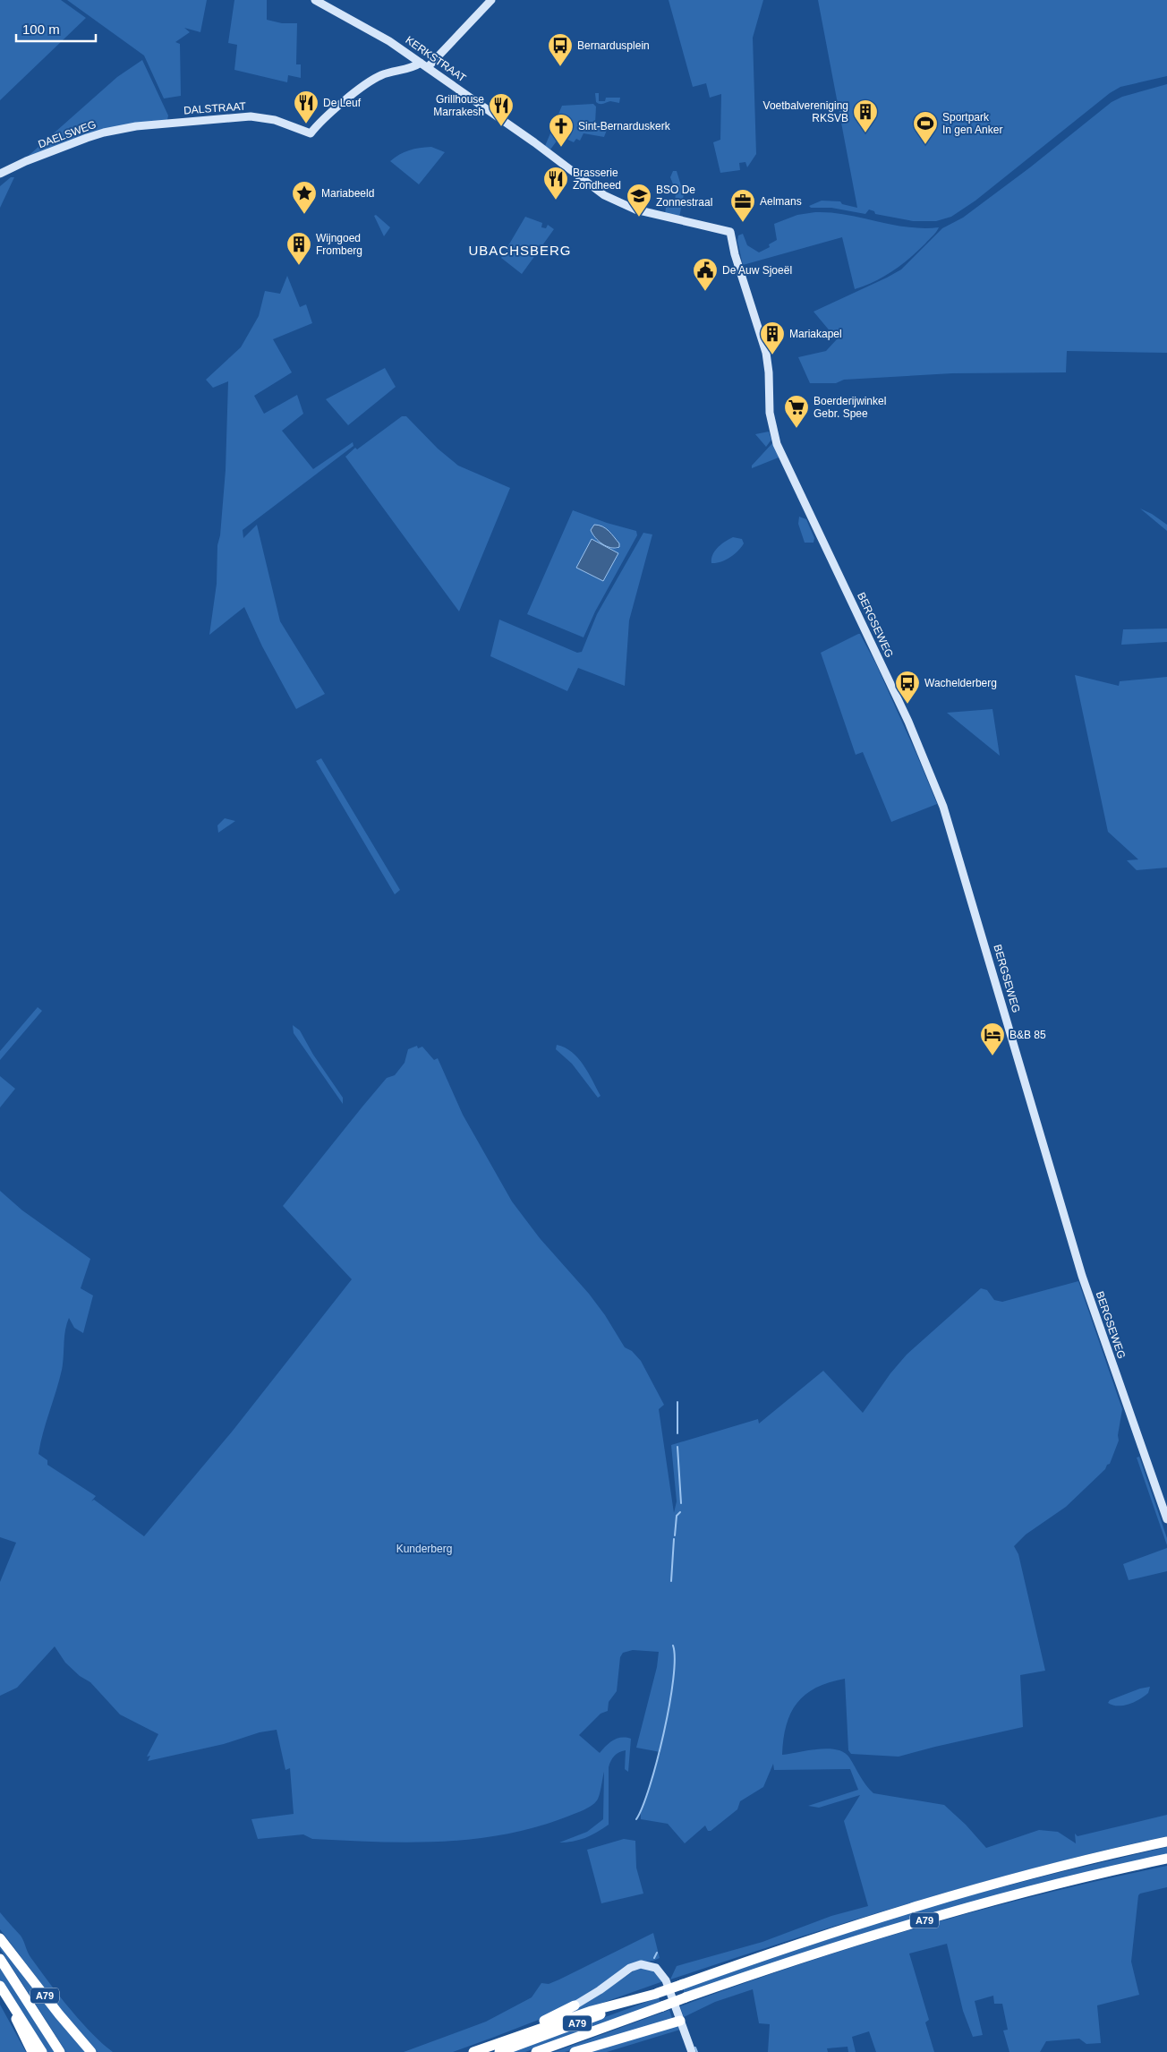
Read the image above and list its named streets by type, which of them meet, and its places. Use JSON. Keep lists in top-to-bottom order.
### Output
{
  "streets": {
    "highway": ["A79"],
    "street": [
      "KERKSTRAAT",
      "DALSTRAAT",
      "DAELSWEG",
      "BERGSEWEG"
    ]
  },
  "crossings": [
    ["KERKSTRAAT", "DALSTRAAT"],
    ["KERKSTRAAT", "BERGSEWEG"],
    ["DALSTRAAT", "DAELSWEG"]
  ],
  "districts": ["UBACHSBERG"],
  "parks": ["Kunderberg"],
  "places": {
    "bus stop": ["Bernardusplein", "Wachelderberg"],
    "restaurant": ["De Leuf", "Grillhouse Marrakesh", "Brasserie Zondheed"],
    "building": ["Voetbalvereniging RKSVB", "Wijngoed Fromberg", "Mariakapel"],
    "sports": ["Sportpark In gen Anker"],
    "church": ["Sint-Bernarduskerk"],
    "place": ["Mariabeeld"],
    "school or university": ["BSO De Zonnestraal"],
    "office": ["Aelmans"],
    "public building": ["De Auw Sjoeël"],
    "supermarket": ["Boerderijwinkel Gebr. Spee"],
    "hotel": ["B&B 85"]
  },
  "scale_bar": "100 m"
}
